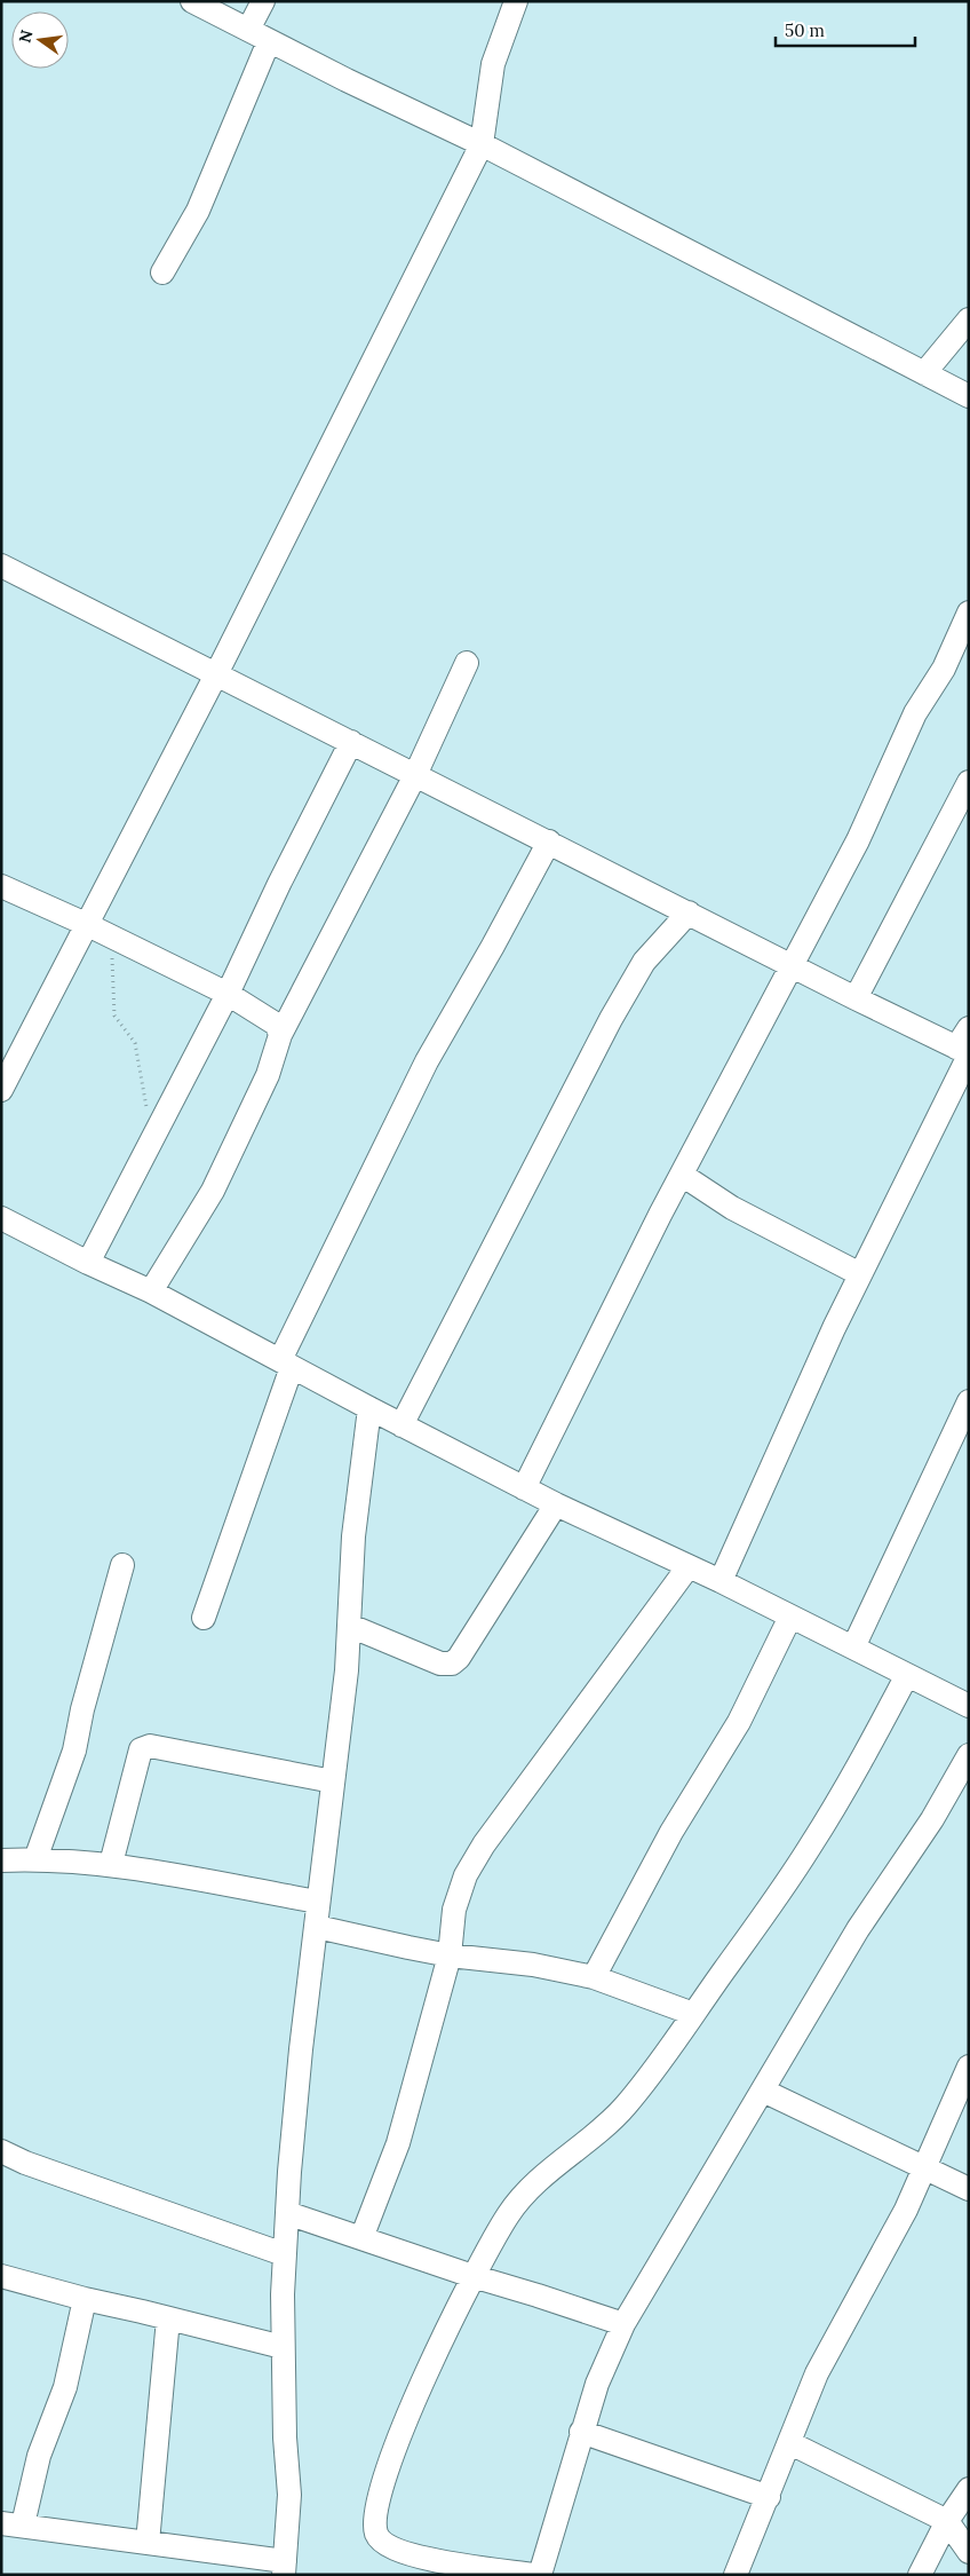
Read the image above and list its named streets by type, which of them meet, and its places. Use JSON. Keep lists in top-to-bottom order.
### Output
{
  "scale_bar": "50 m",
  "north": "left"
}
